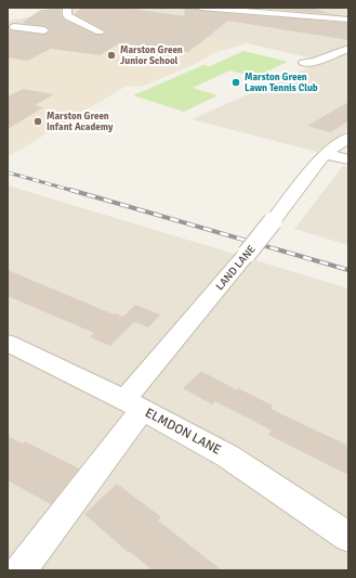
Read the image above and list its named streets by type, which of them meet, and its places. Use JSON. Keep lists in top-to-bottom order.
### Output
{
  "streets": {
    "street": ["LAND LANE", "ELMDON LANE"]
  },
  "crossings": [
    ["LAND LANE", "ELMDON LANE"]
  ],
  "places": ["Marston Green Junior School", "Marston Green Lawn Tennis Club", "Marston Green Infant Academy"]
}
